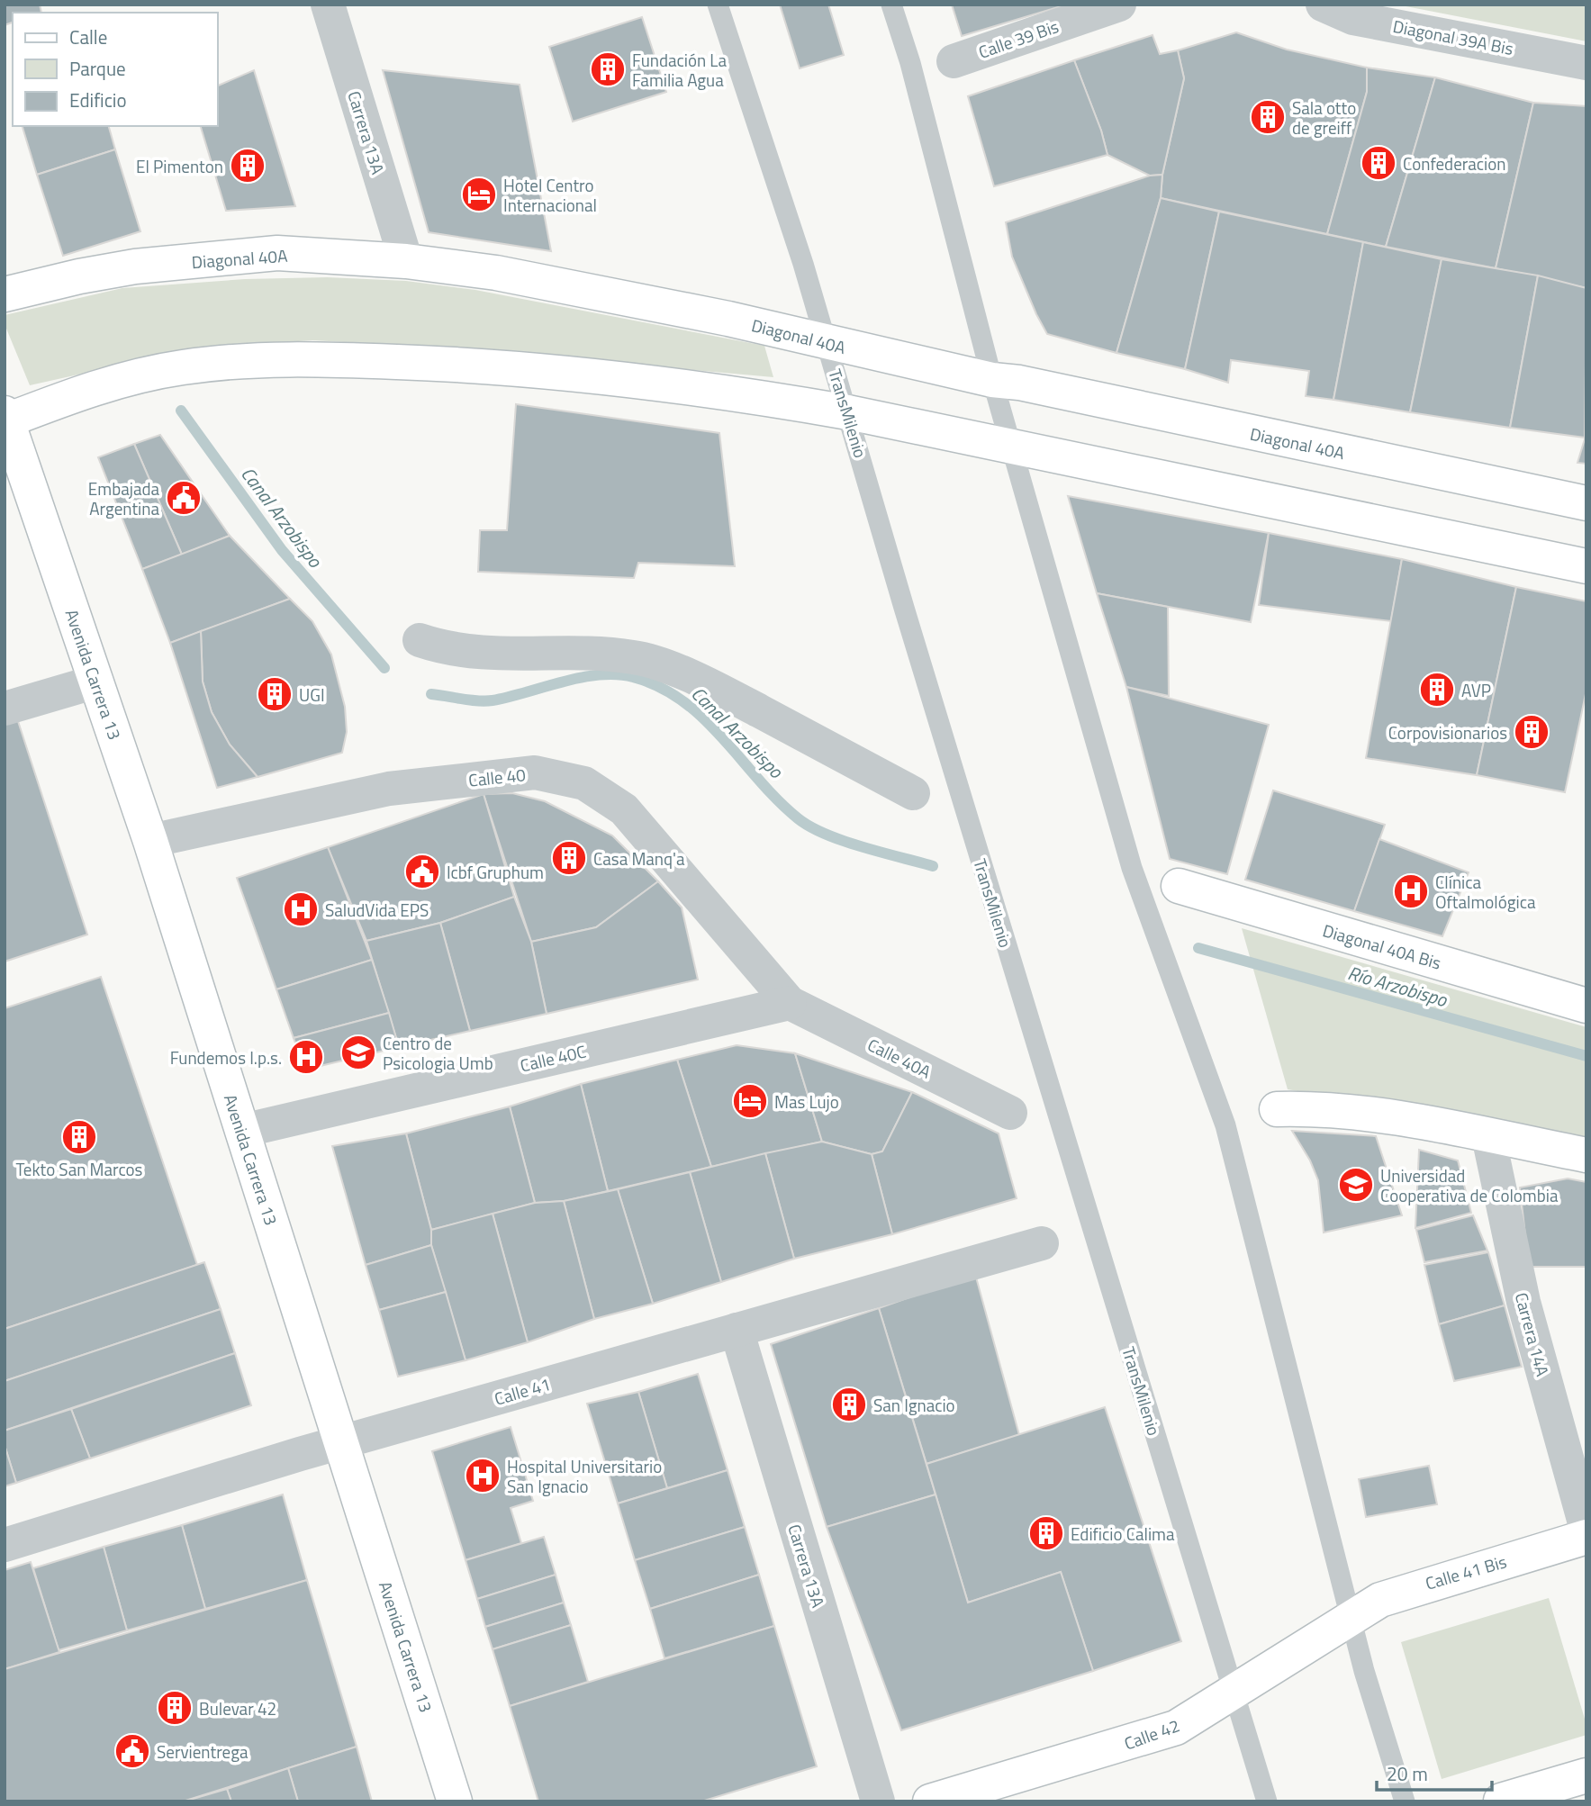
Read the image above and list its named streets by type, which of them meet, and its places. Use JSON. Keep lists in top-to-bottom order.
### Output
{
  "streets": {
    "street": [
      "Diagonal 39A Bis",
      "Calle 39 Bis",
      "Carrera 13A",
      "Diagonal 40A",
      "Avenida Carrera 13",
      "Calle 40",
      "Diagonal 40A Bis",
      "Calle 40C",
      "Calle 40A",
      "Carrera 14A",
      "Calle 41",
      "Calle 41 Bis",
      "Calle 42"
    ],
    "lane": ["TransMilenio"]
  },
  "crossings": [
    ["Carrera 13A", "Diagonal 40A"],
    ["Carrera 13A", "Calle 41"],
    ["Diagonal 40A", "TransMilenio"],
    ["TransMilenio", "Calle 42"],
    ["Avenida Carrera 13", "Calle 40"],
    ["Avenida Carrera 13", "Calle 40C"],
    ["Avenida Carrera 13", "Calle 41"],
    ["Calle 40", "Calle 40C"],
    ["Calle 40", "Calle 40A"],
    ["Calle 40C", "Calle 40A"],
    ["Calle 41 Bis", "Calle 42"]
  ],
  "water": ["Canal Arzobispo", "Río Arzobispo"],
  "places": {
    "building": [
      "Fundación La Familia Agua",
      "Sala otto de greiff",
      "Confederacion",
      "El Pimenton",
      "AVP",
      "UGI",
      "Corpovisionarios",
      "Casa Manq'a",
      "Tekto San Marcos",
      "San Ignacio",
      "Edificio Calima",
      "Bulevar 42"
    ],
    "hotel": ["Hotel Centro Internacional", "Mas Lujo"],
    "public building": ["Embajada Argentina", "Icbf Gruphum", "Servientrega"],
    "hospital": [
      "Clínica Oftalmológica",
      "SaludVida EPS",
      "Fundemos I.p.s.",
      "Hospital Universitario San Ignacio"
    ],
    "school or university": ["Centro de Psicologia Umb", "Universidad Cooperativa de Colombia"]
  },
  "legend": ["Calle", "Parque", "Edificio"],
  "scale_bar": "20 m"
}
